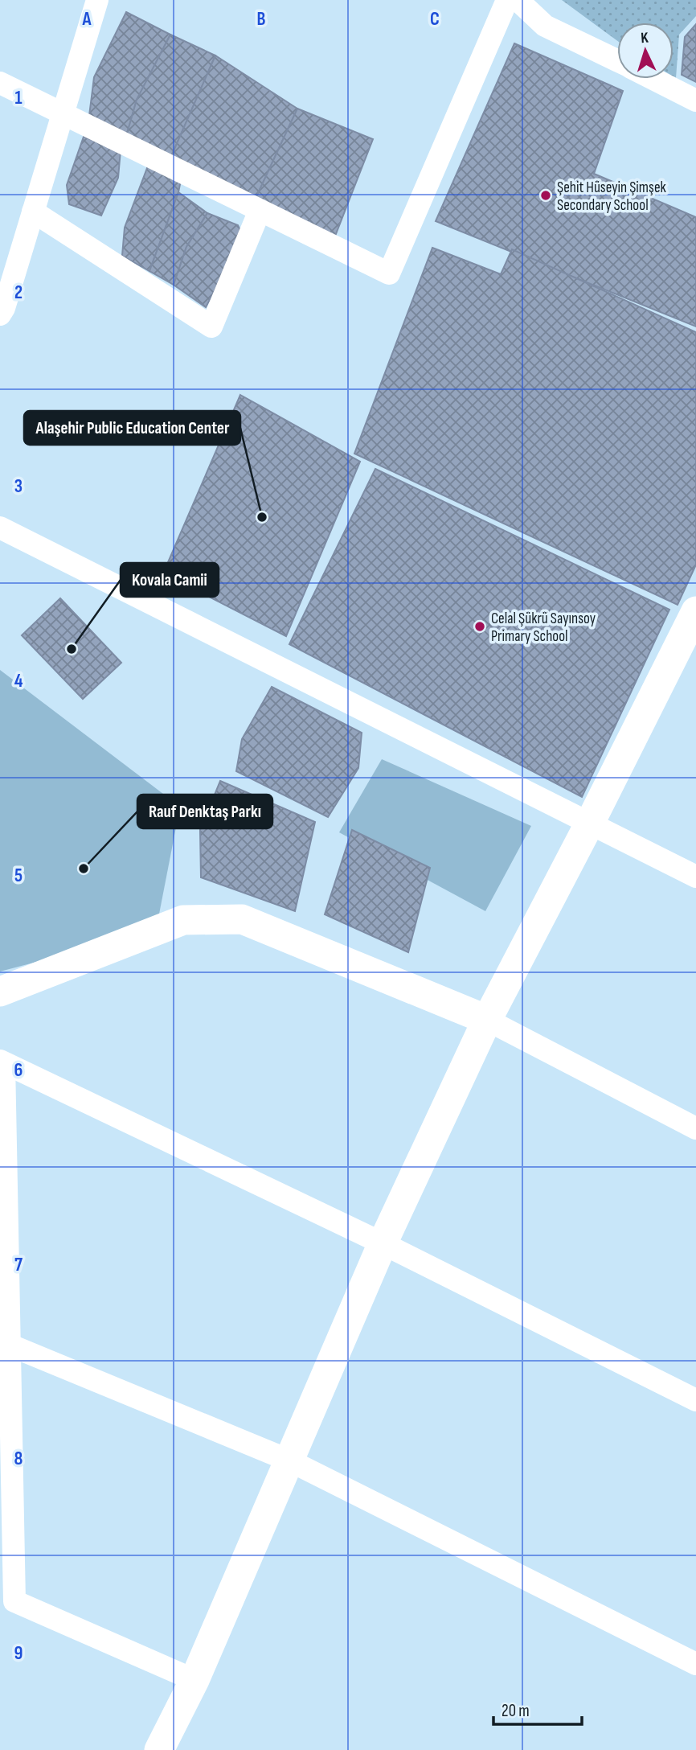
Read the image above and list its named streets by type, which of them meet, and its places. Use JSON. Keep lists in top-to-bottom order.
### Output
{
  "places": [
    "Şehit Hüseyin Şimşek Secondary School",
    "Alaşehir Public Education Center",
    "Celal Şükrü Sayınsoy Primary School",
    "Kovala Camii",
    "Rauf Denktaş Parkı"
  ],
  "scale_bar": "20 m",
  "north": "top",
  "grid": {
    "columns": ["A", "B", "C"],
    "rows": [
      "1",
      "2",
      "3",
      "4",
      "5",
      "6",
      "7",
      "8",
      "9"
    ]
  }
}
